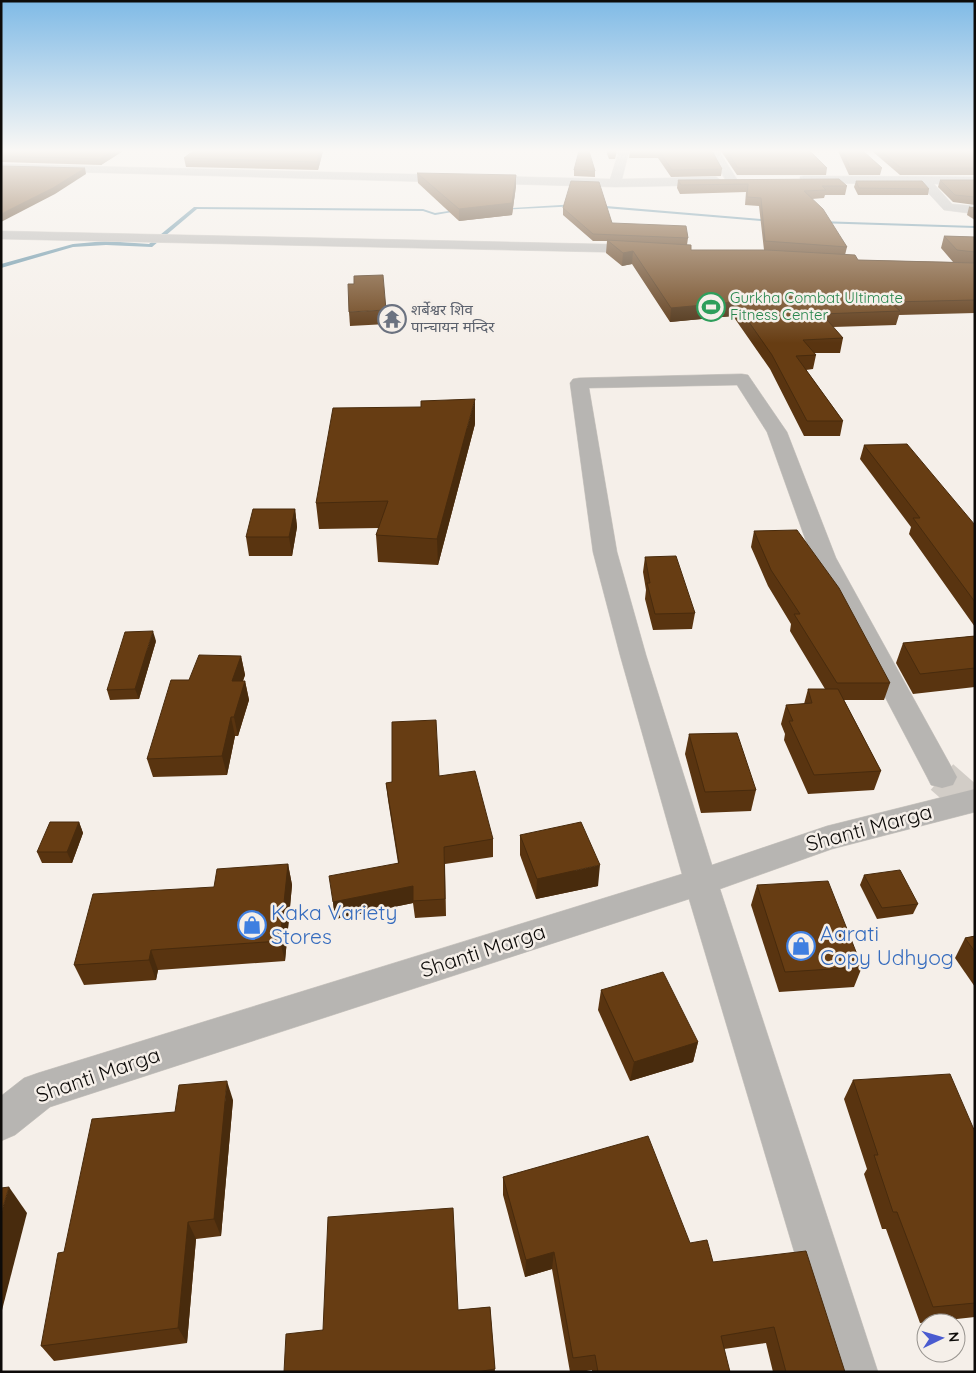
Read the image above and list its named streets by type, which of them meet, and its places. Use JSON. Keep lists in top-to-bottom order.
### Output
{
  "streets": {
    "street": ["Shanti Marga"]
  },
  "places": {
    "sports": ["Gurkha Combat Ultimate Fitness Center"],
    "temple": ["शर्बेश्वर शिव पान्चायन मन्दिर"],
    "shop": ["Kaka Variety Stores", "Aarati Copy Udhyog"]
  },
  "north": "right"
}
